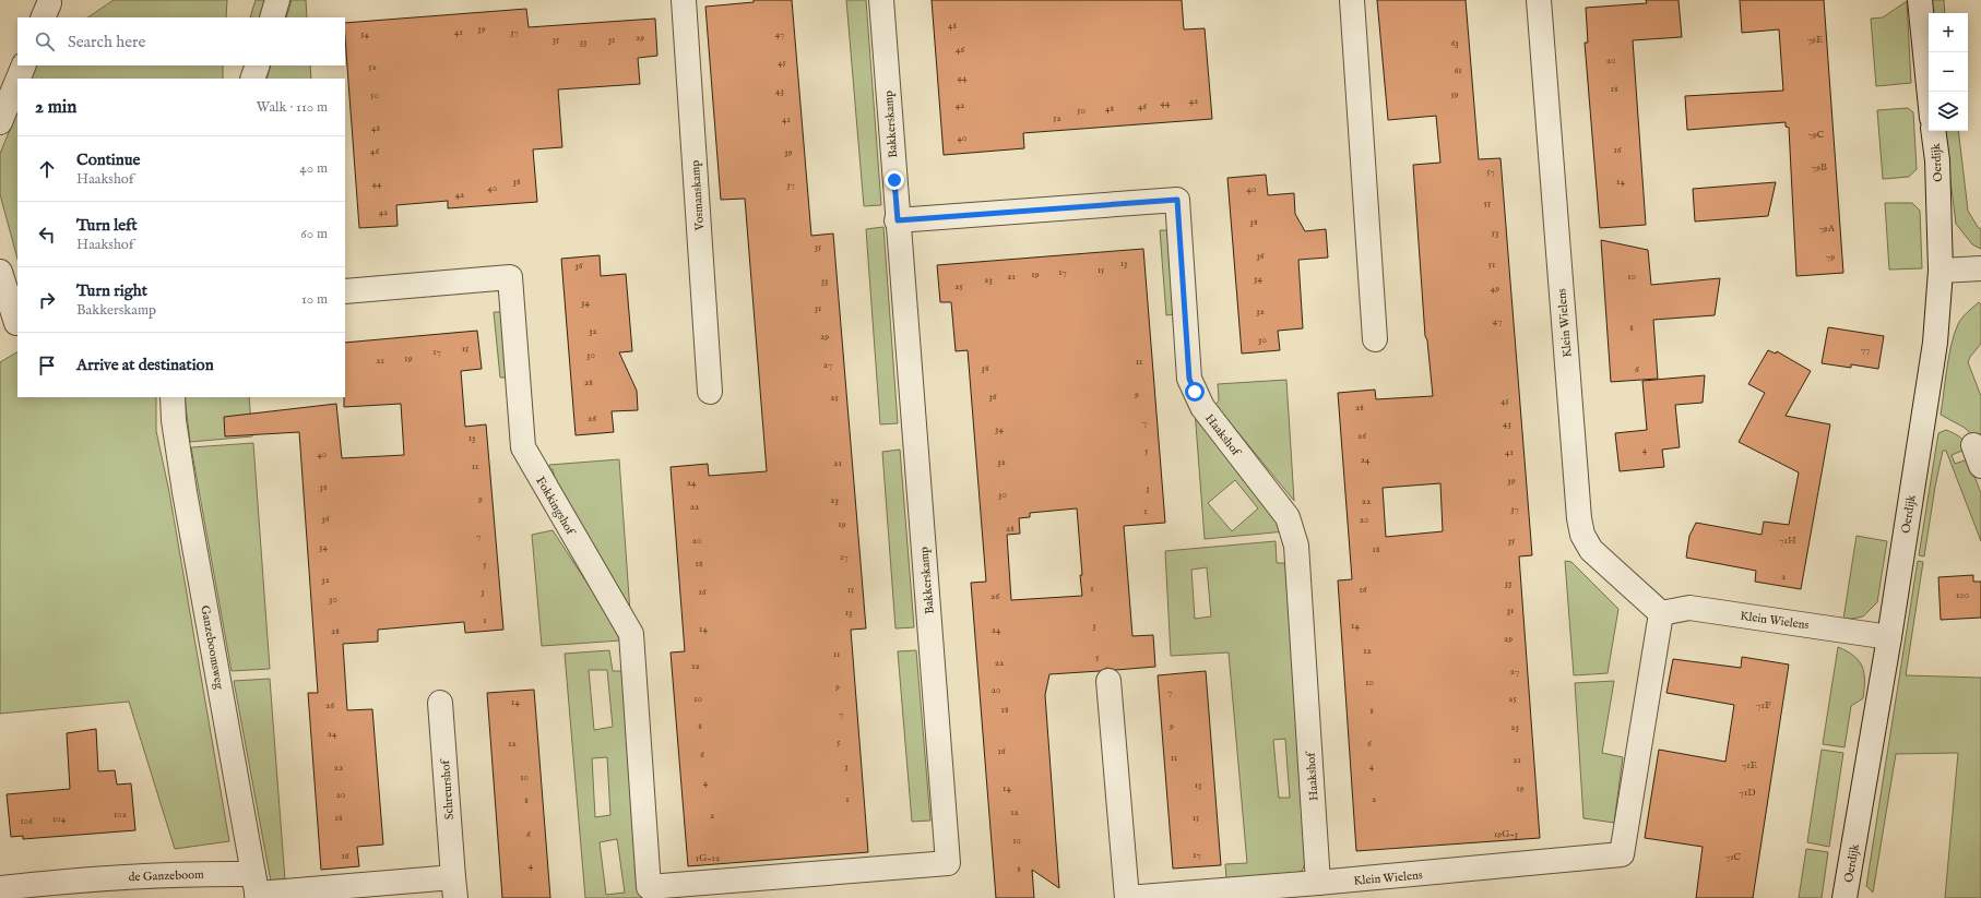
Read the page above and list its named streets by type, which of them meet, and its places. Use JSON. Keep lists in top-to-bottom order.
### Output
{
  "streets": {
    "street": [
      "Bakkerskamp",
      "Oerdijk",
      "Vosmanskamp",
      "Klein Wielens",
      "Haakshof",
      "Fokkingshof",
      "Ganzeboomsweg",
      "Schreurshof",
      "de Ganzeboom"
    ]
  },
  "crossings": [
    ["Bakkerskamp", "Haakshof"],
    ["Bakkerskamp", "Fokkingshof"],
    ["Oerdijk", "Klein Wielens"],
    ["Klein Wielens", "Haakshof"],
    ["Ganzeboomsweg", "Schreurshof"],
    ["Ganzeboomsweg", "de Ganzeboom"],
    ["Schreurshof", "de Ganzeboom"]
  ],
  "house_numbers": [
    "48",
    "39",
    "41",
    "37",
    "54",
    "47",
    "29",
    "35",
    "31",
    "79E",
    "33",
    "63",
    "46",
    "20",
    "45",
    "52",
    "61",
    "44",
    "18",
    "43",
    "59",
    "50",
    "42",
    "44",
    "42",
    "46",
    "48",
    "50",
    "52",
    "41",
    "48",
    "79C",
    "40",
    "16",
    "46",
    "39",
    "79B",
    "57",
    "38",
    "14",
    "44",
    "37",
    "40",
    "40",
    "42",
    "55",
    "42",
    "38",
    "79A",
    "53",
    "35",
    "36",
    "79",
    "13",
    "51",
    "36",
    "15",
    "17",
    "19",
    "21",
    "10",
    "34",
    "23",
    "33",
    "25",
    "49",
    "34",
    "31",
    "32",
    "47",
    "8",
    "32",
    "29",
    "30",
    "15",
    "77",
    "17",
    "30",
    "19",
    "21",
    "11",
    "27",
    "38",
    "6",
    "28",
    "9",
    "36",
    "25",
    "45",
    "28",
    "26",
    "7",
    "43",
    "34",
    "26",
    "13",
    "4",
    "5",
    "41",
    "40",
    "24",
    "32",
    "21",
    "11",
    "39",
    "24",
    "38",
    "3",
    "30",
    "9",
    "23",
    "22",
    "22",
    "37",
    "1",
    "36",
    "20",
    "19",
    "28",
    "7",
    "20",
    "35",
    "71H",
    "34",
    "18",
    "17",
    "18",
    "5",
    "2",
    "32",
    "33",
    "1",
    "15",
    "16",
    "3",
    "16",
    "100",
    "26",
    "30",
    "31",
    "13",
    "1",
    "3",
    "14",
    "14",
    "24",
    "28",
    "29",
    "12",
    "11",
    "5",
    "22",
    "12",
    "27",
    "10",
    "9",
    "20",
    "7",
    "10",
    "25",
    "14",
    "26",
    "71F",
    "18",
    "8",
    "7",
    "8",
    "9",
    "23",
    "24",
    "5",
    "12",
    "6",
    "16",
    "6",
    "11",
    "21",
    "71E",
    "3",
    "4",
    "22",
    "10",
    "4",
    "13",
    "14",
    "19",
    "71D",
    "20",
    "1",
    "2",
    "8",
    "12",
    "102",
    "2",
    "18",
    "15",
    "104",
    "106",
    "6",
    "19G-3",
    "10",
    "17",
    "16",
    "71C",
    "1G-12",
    "4",
    "8"
  ],
  "page": {
    "map_buttons": ["+", "−"],
    "search": "Search here",
    "heading": ["2 min", "Walk · 110 m"],
    "list": [
      ["Continue", "Haakshof", "40 m"],
      ["Turn left", "Haakshof", "60 m"],
      ["Turn right", "Bakkerskamp", "10 m"],
      "Arrive at destination"
    ]
  }
}
